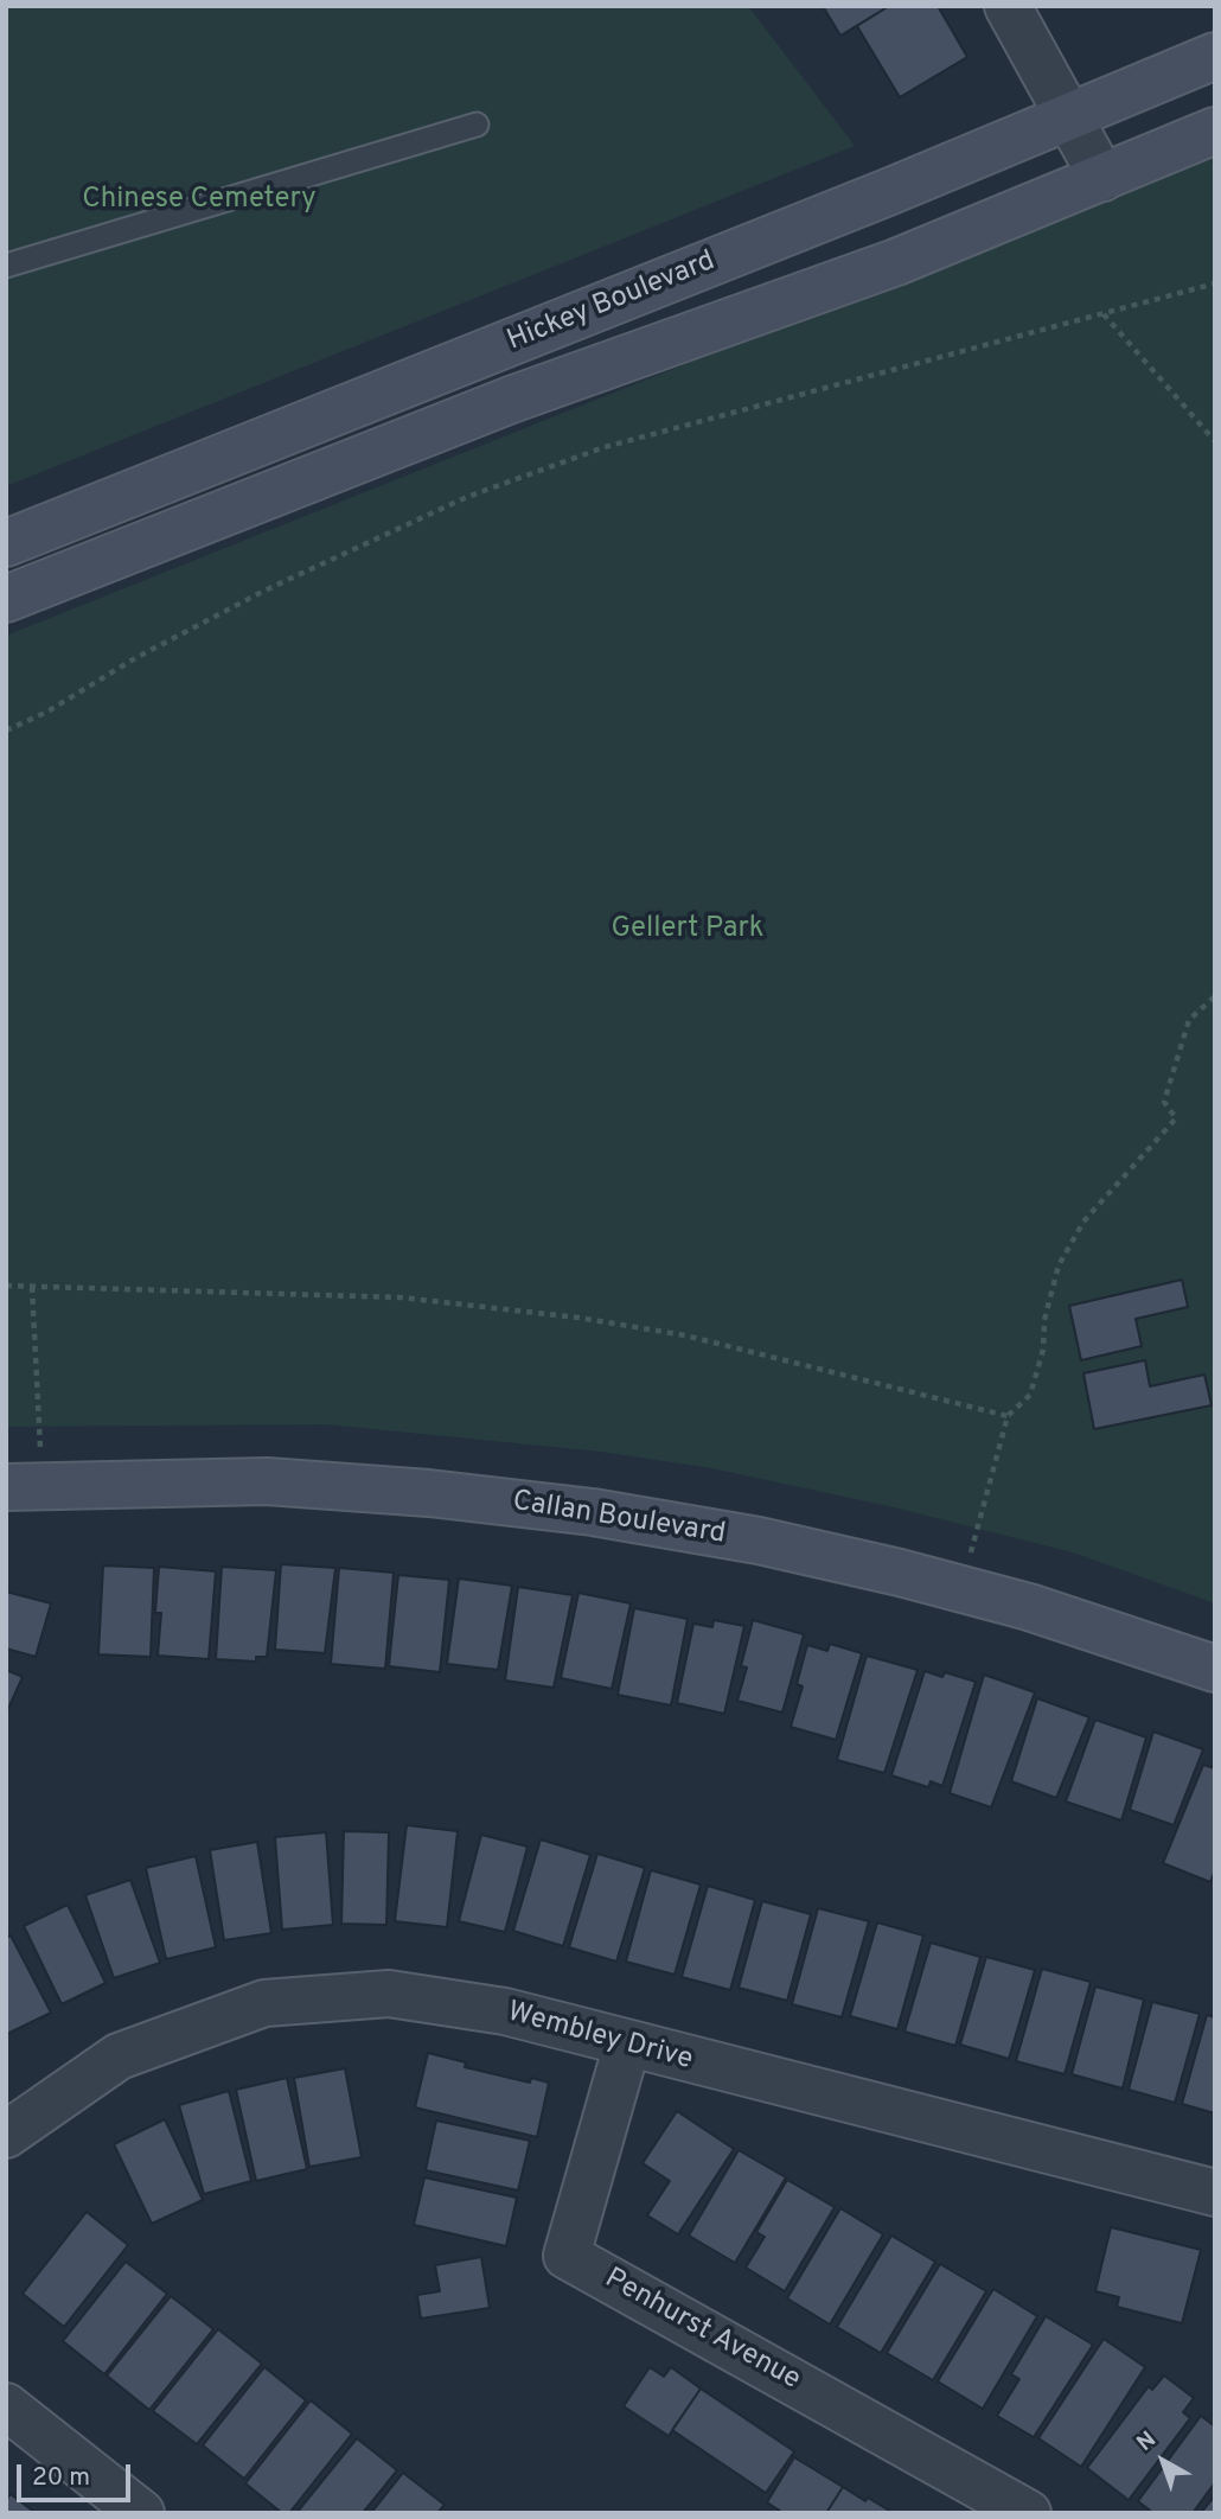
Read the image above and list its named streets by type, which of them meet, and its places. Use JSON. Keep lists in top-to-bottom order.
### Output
{
  "streets": {
    "main road": ["Hickey Boulevard", "Callan Boulevard"],
    "street": ["Wembley Drive", "Penhurst Avenue"]
  },
  "crossings": [
    ["Wembley Drive", "Penhurst Avenue"]
  ],
  "parks": ["Chinese Cemetery", "Gellert Park"],
  "scale_bar": "20 m",
  "north": "top left"
}
